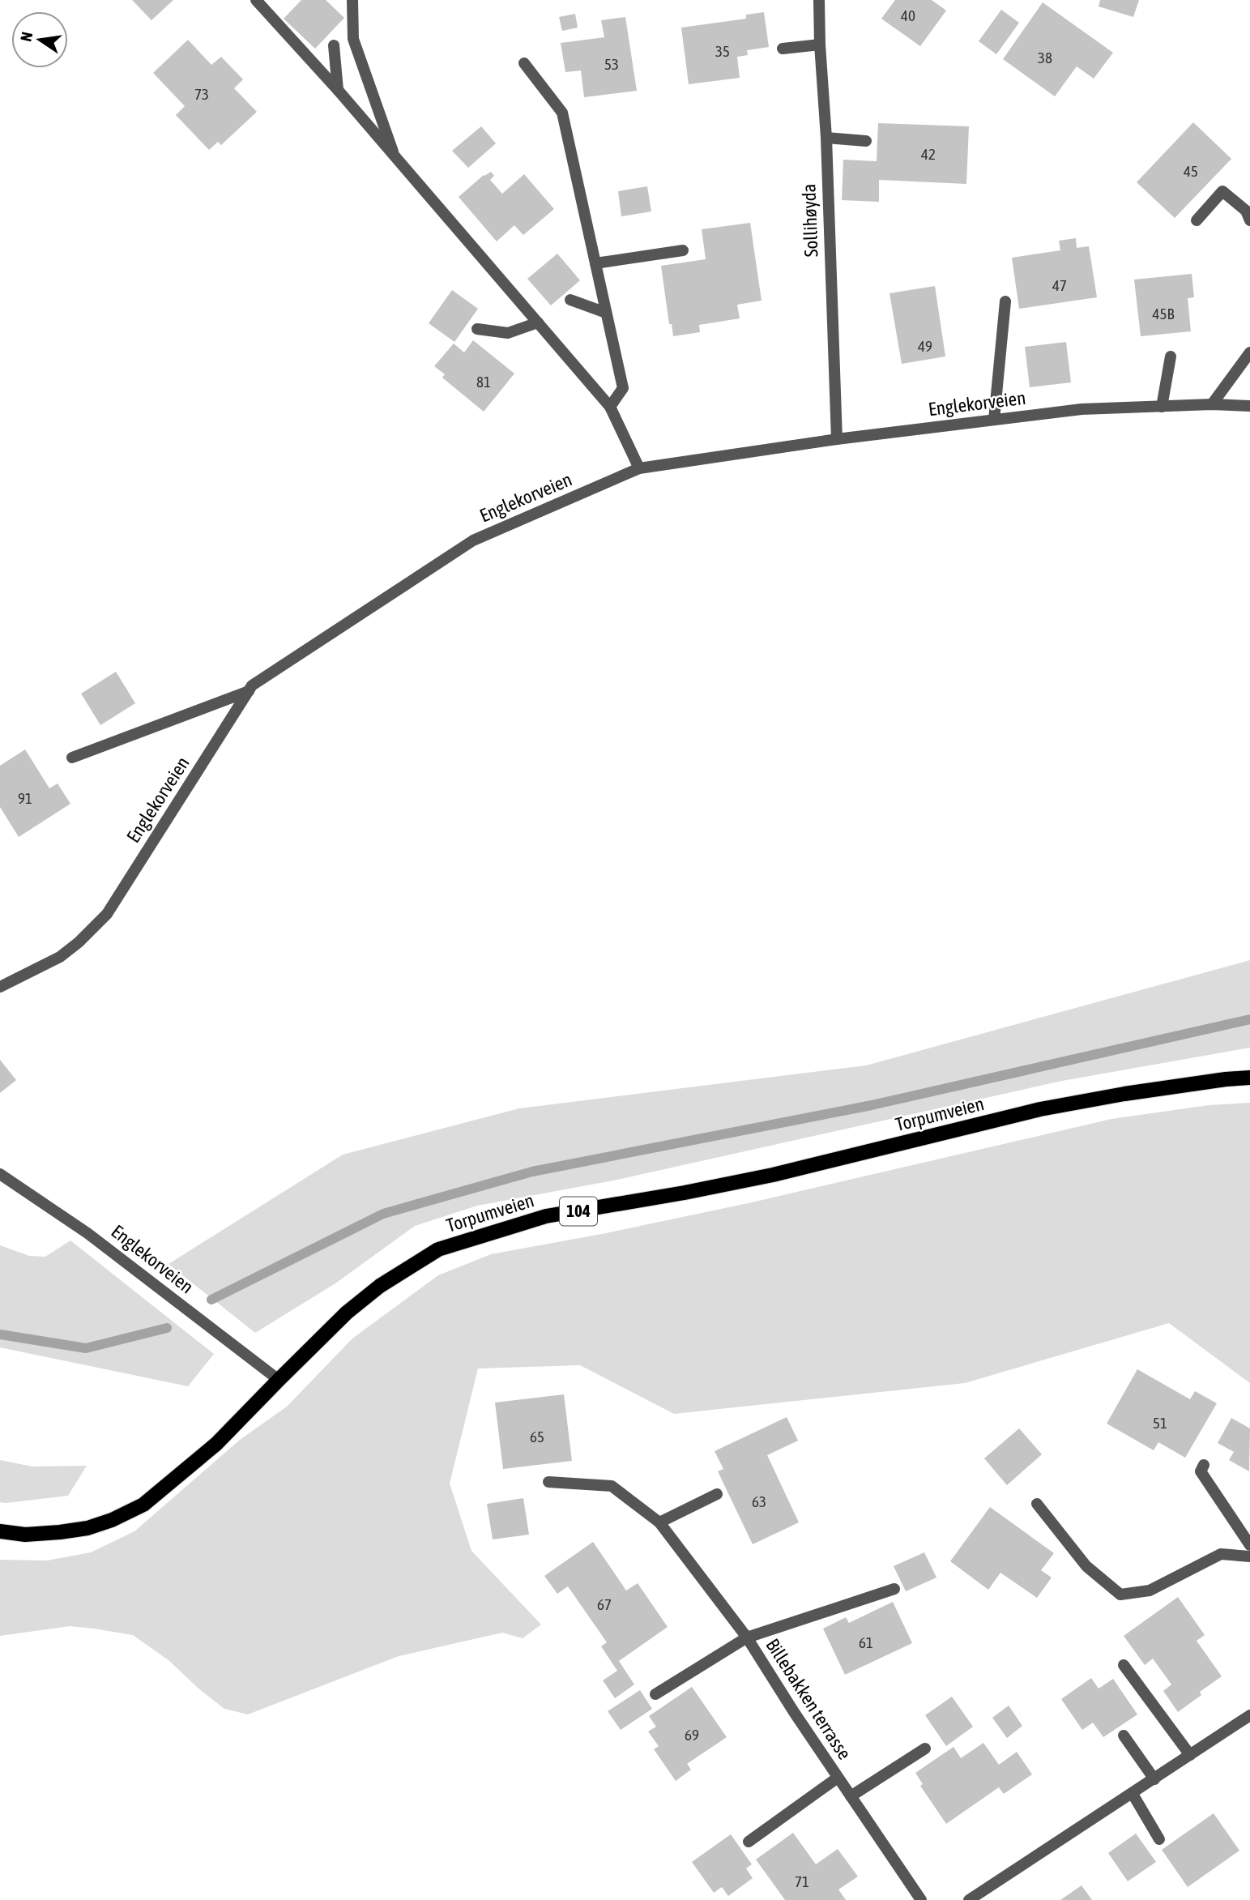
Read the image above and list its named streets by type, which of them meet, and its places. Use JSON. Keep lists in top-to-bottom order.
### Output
{
  "streets": {
    "main road": ["Torpumveien", "104"],
    "street": ["Sollihøyda", "Englekorveien", "Billebakken terrasse"]
  },
  "crossings": [
    ["Sollihøyda", "Englekorveien"],
    ["Englekorveien", "Torpumveien"]
  ],
  "house_numbers": [
    "40",
    "35",
    "38",
    "53",
    "73",
    "42",
    "45",
    "47",
    "45B",
    "49",
    "81",
    "91",
    "51",
    "65",
    "63",
    "67",
    "61",
    "69",
    "71"
  ],
  "north": "left"
}
